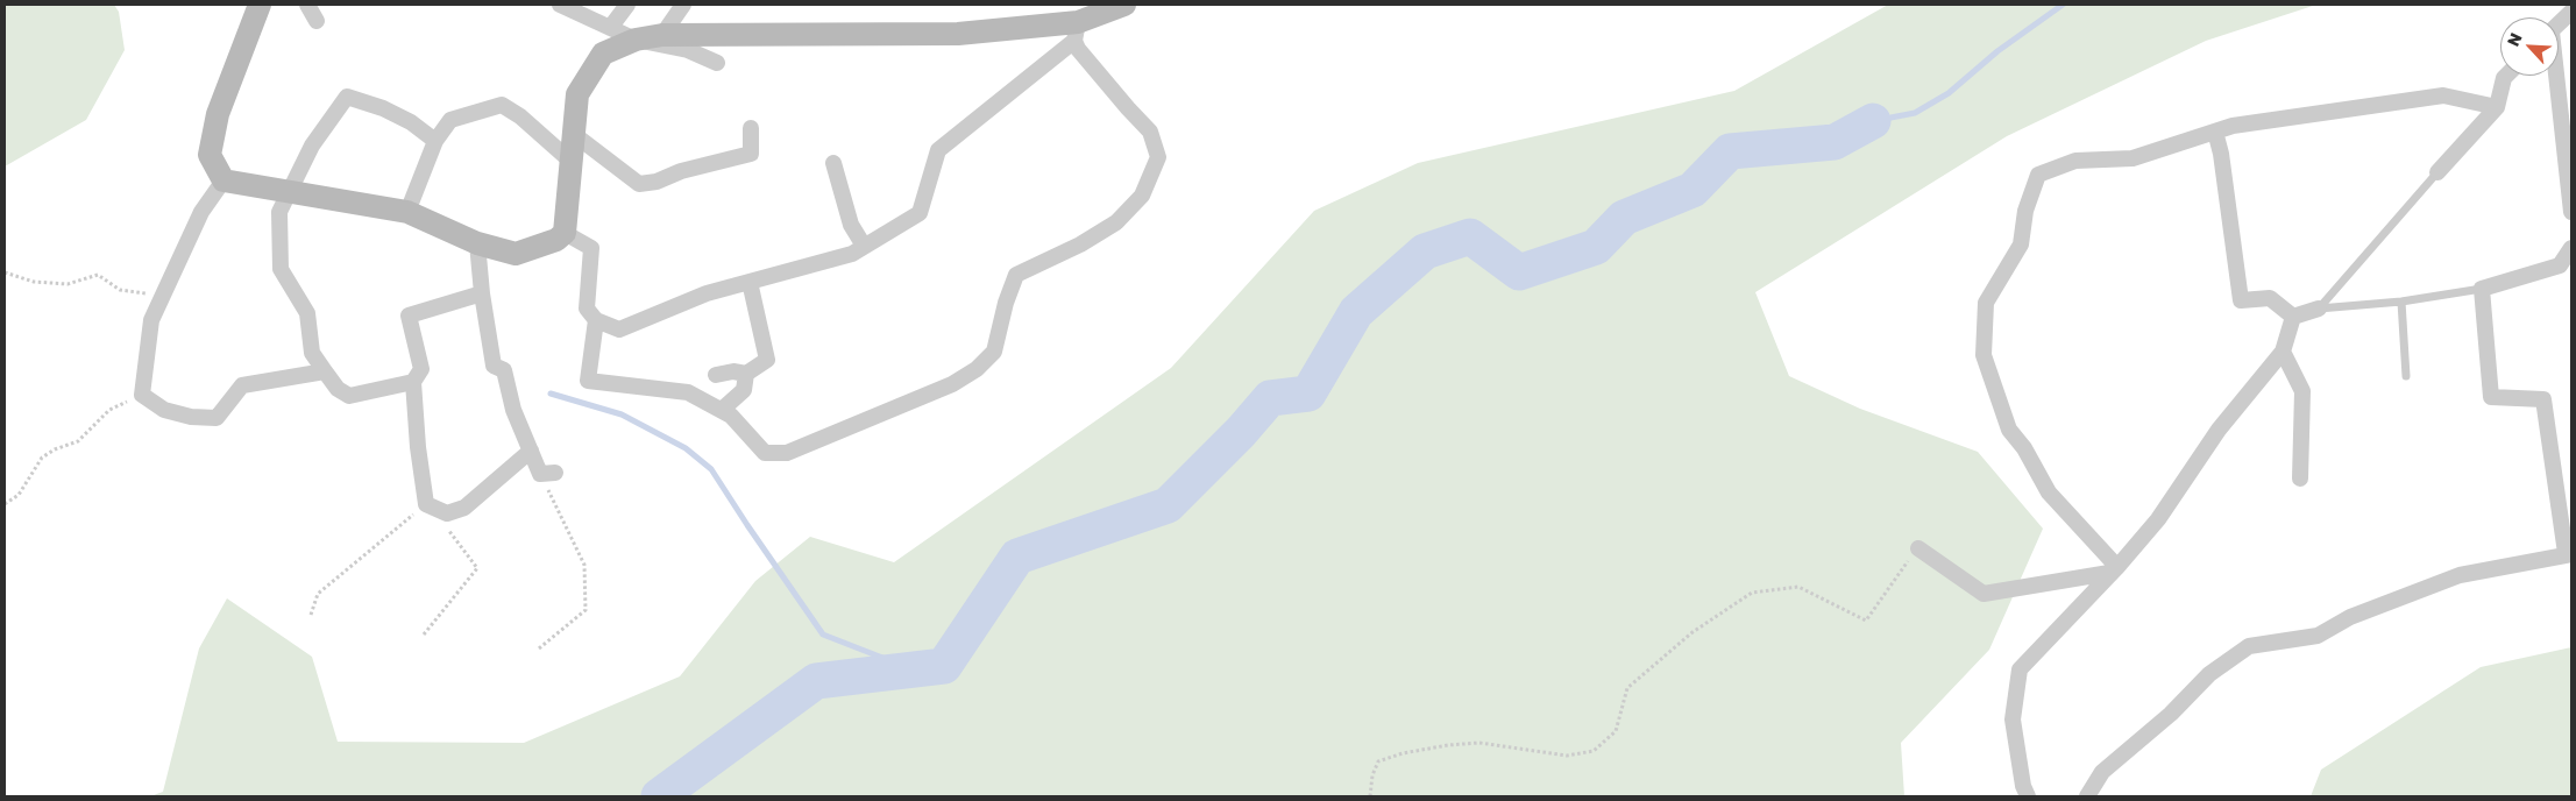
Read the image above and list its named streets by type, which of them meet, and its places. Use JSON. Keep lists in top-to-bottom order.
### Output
{
  "north": "top left"
}
